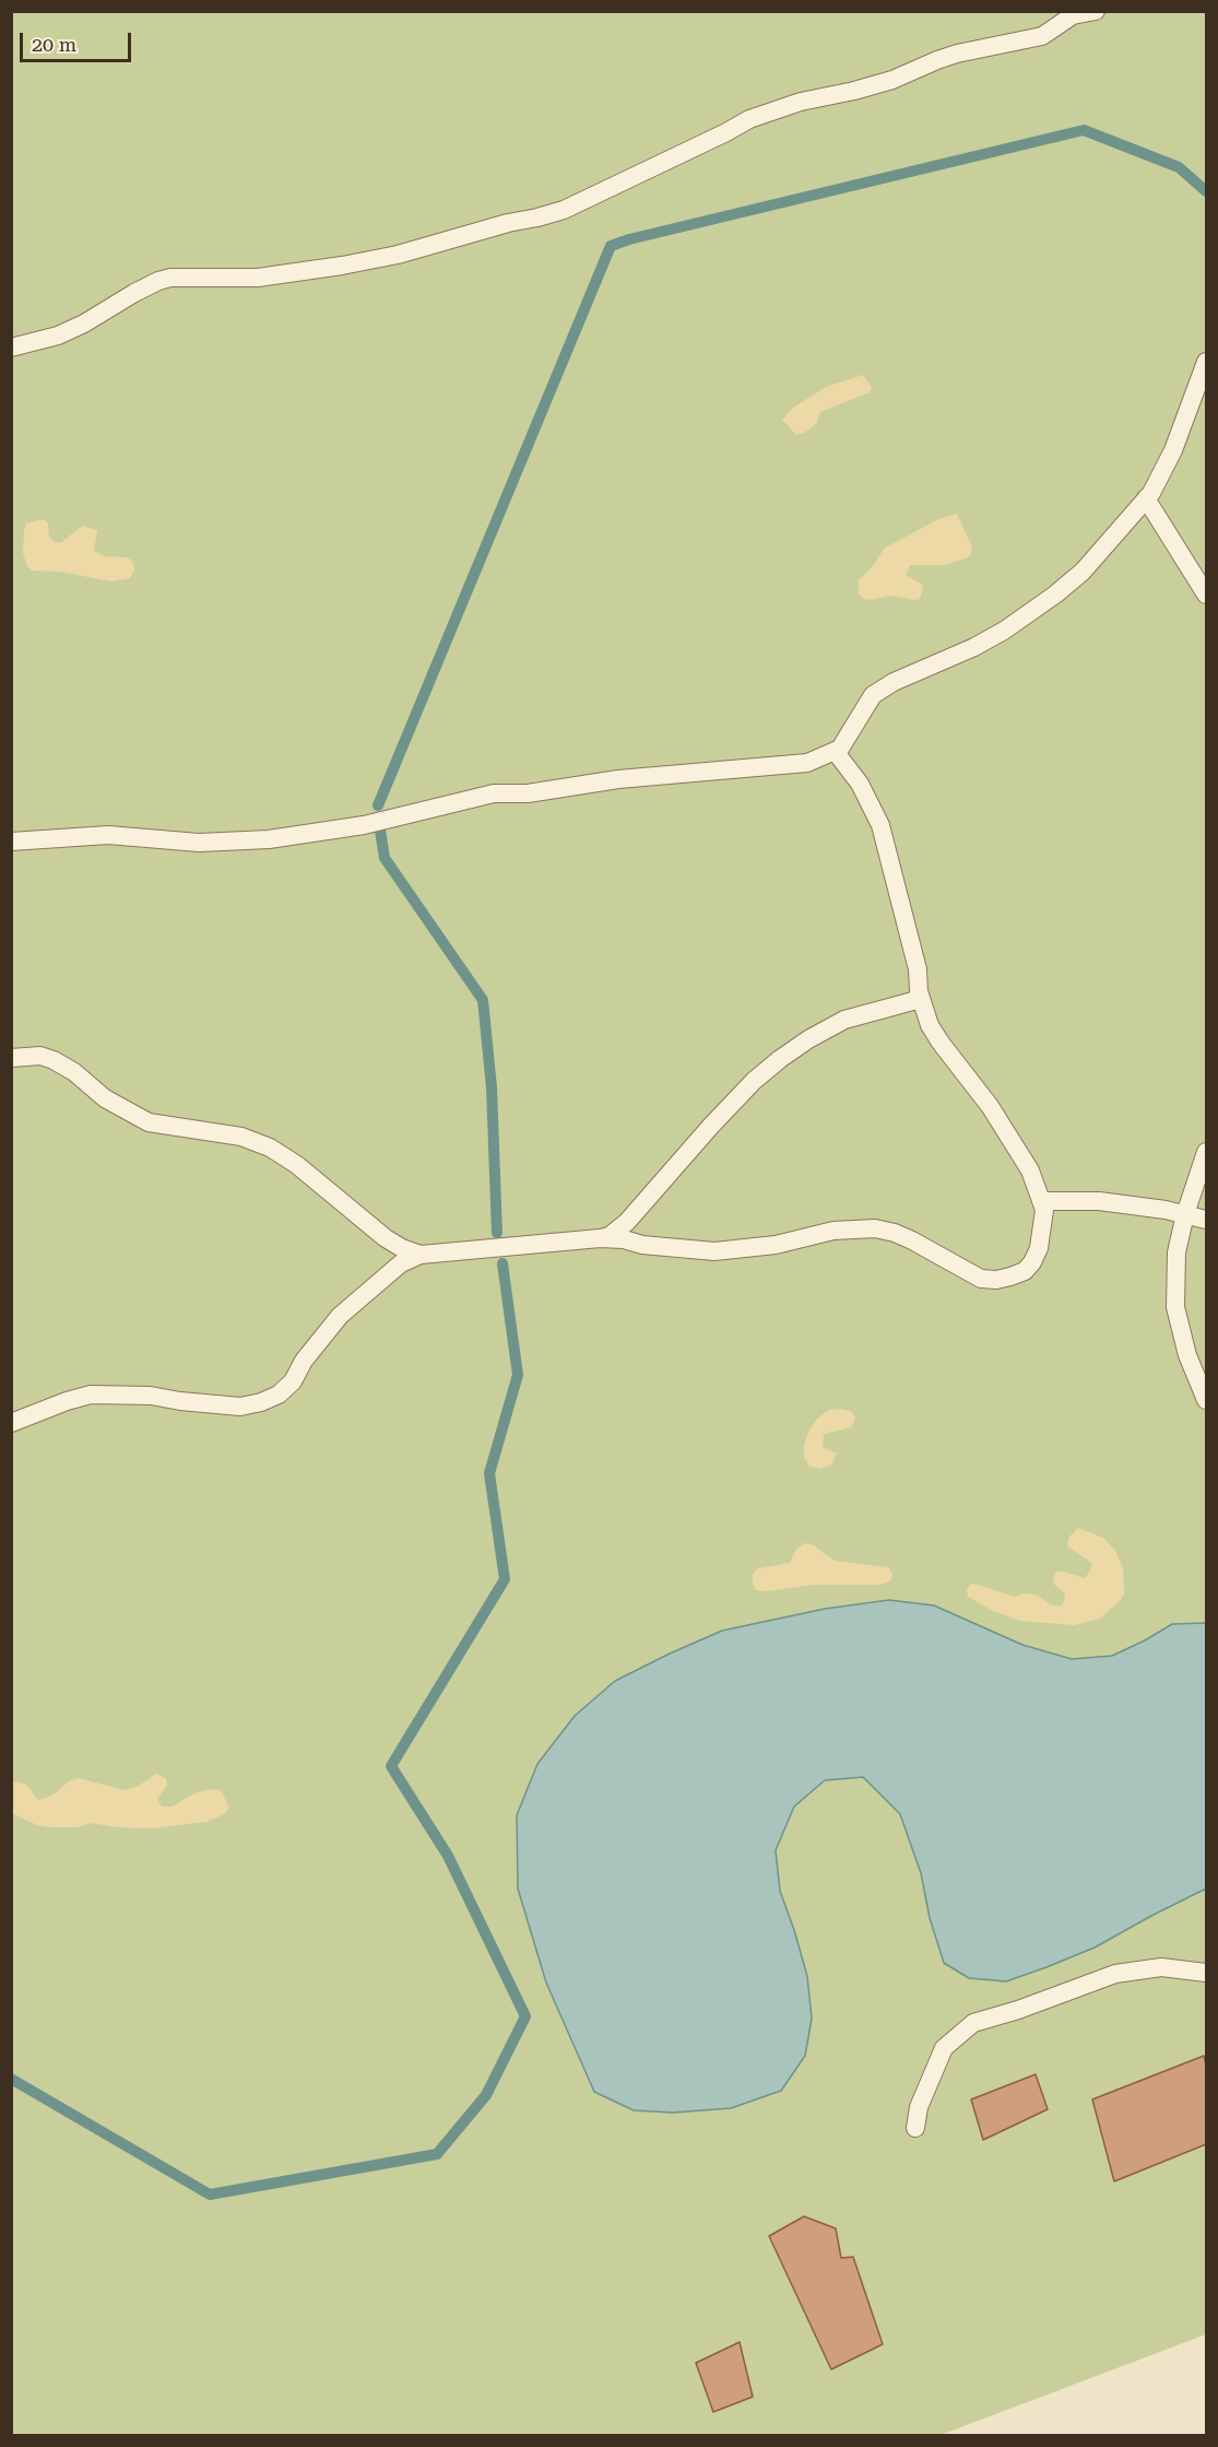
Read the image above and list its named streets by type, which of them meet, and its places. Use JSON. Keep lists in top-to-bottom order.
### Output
{
  "scale_bar": "20 m"
}
